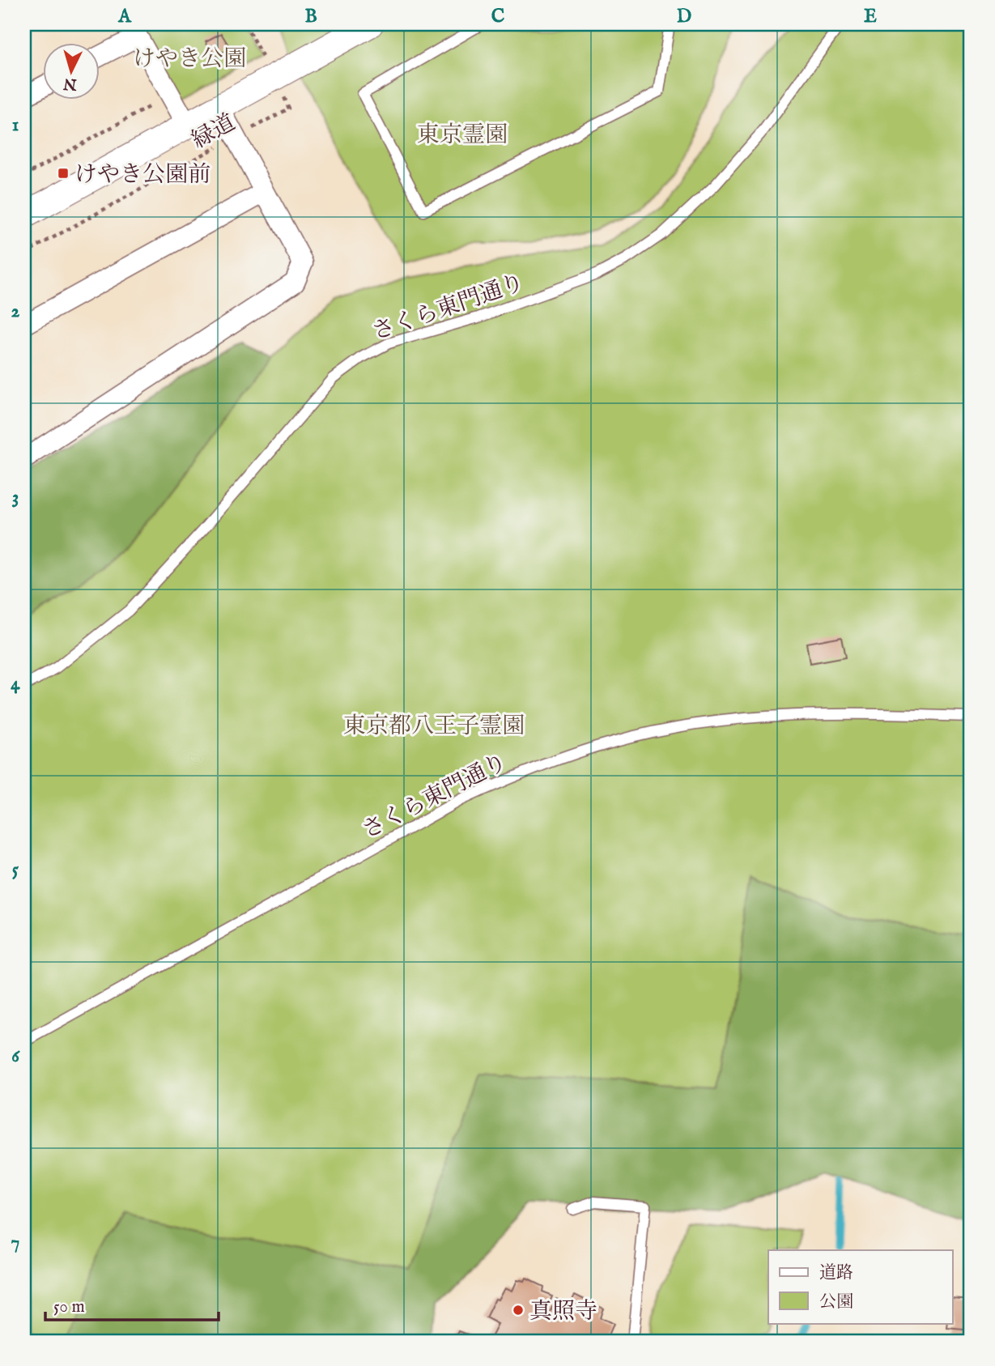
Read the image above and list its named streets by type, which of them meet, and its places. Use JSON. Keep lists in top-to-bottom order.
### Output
{
  "streets": {
    "lane": ["さくら東門通り"],
    "path": ["緑道"]
  },
  "parks": ["けやき公園", "東京霊園", "東京都八王子霊園"],
  "places": {
    "transit": ["けやき公園前"],
    "other": ["真照寺"]
  },
  "legend": ["道路", "公園"],
  "scale_bar": "50 m",
  "north": "bottom",
  "grid": {
    "columns": [
      "A",
      "B",
      "C",
      "D",
      "E"
    ],
    "rows": [
      "1",
      "2",
      "3",
      "4",
      "5",
      "6",
      "7"
    ]
  }
}
